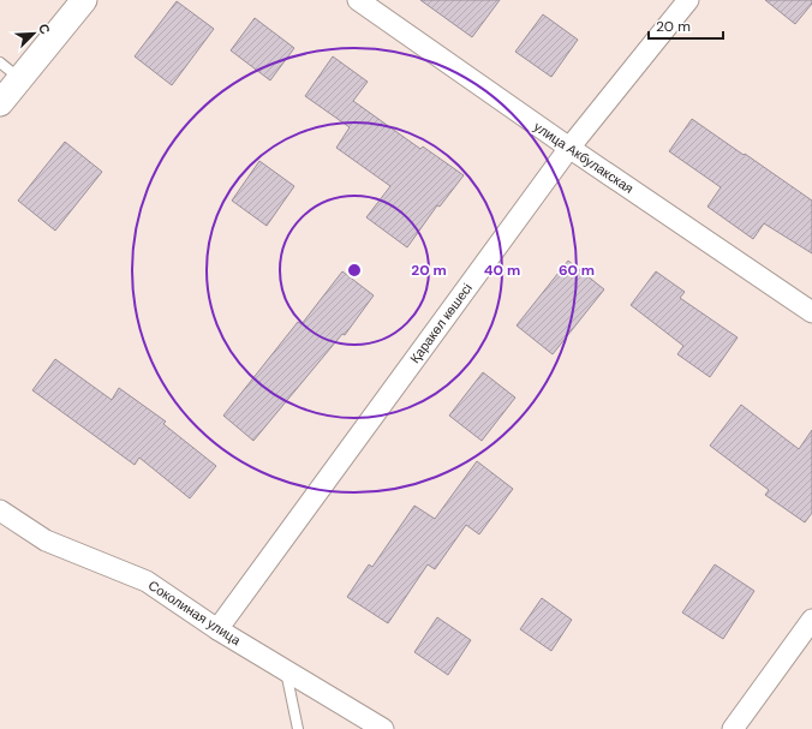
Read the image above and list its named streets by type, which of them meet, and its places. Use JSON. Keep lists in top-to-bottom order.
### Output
{
  "streets": {
    "street": ["улица Акбулакская", "Қаракөл көшесі", "Соколиная улица"]
  },
  "crossings": [
    ["улица Акбулакская", "Қаракөл көшесі"],
    ["Қаракөл көшесі", "Соколиная улица"]
  ],
  "scale_bar": "20 m",
  "north": "top right",
  "rings": ["20 m", "40 m", "60 m"]
}
